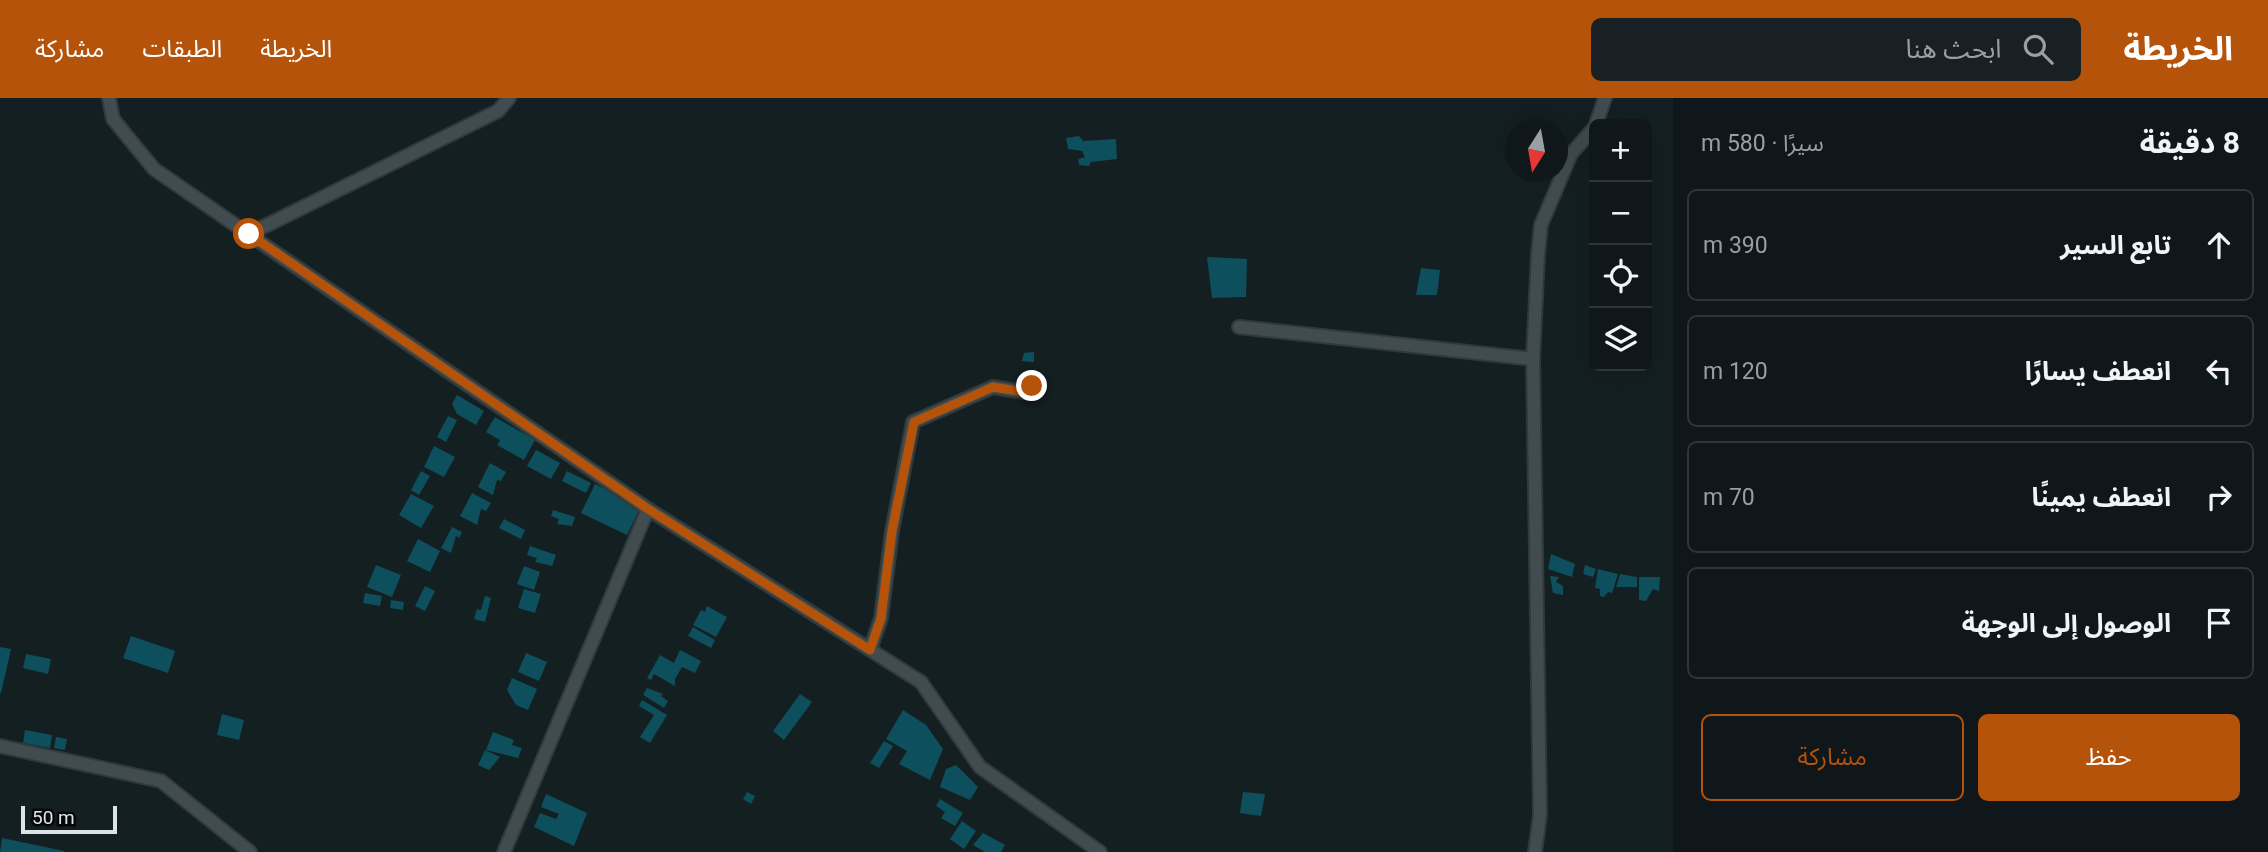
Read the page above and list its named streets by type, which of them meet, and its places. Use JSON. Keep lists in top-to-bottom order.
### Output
{
  "scale_bar": "50 m",
  "north": "bottom",
  "page": {
    "header": "الخريطة",
    "search": "ابحث هنا",
    "nav": ["الخريطة", "الطبقات", "مشاركة"],
    "heading": ["8 دقيقة", "سيرًا · 580 m"],
    "map_buttons": ["+", "−"],
    "list": [
      ["تابع السير", "390 m"],
      ["انعطف يسارًا", "120 m"],
      ["انعطف يمينًا", "70 m"],
      "الوصول إلى الوجهة"
    ],
    "buttons": ["حفظ", "مشاركة"],
    "scale": "50 m"
  }
}
